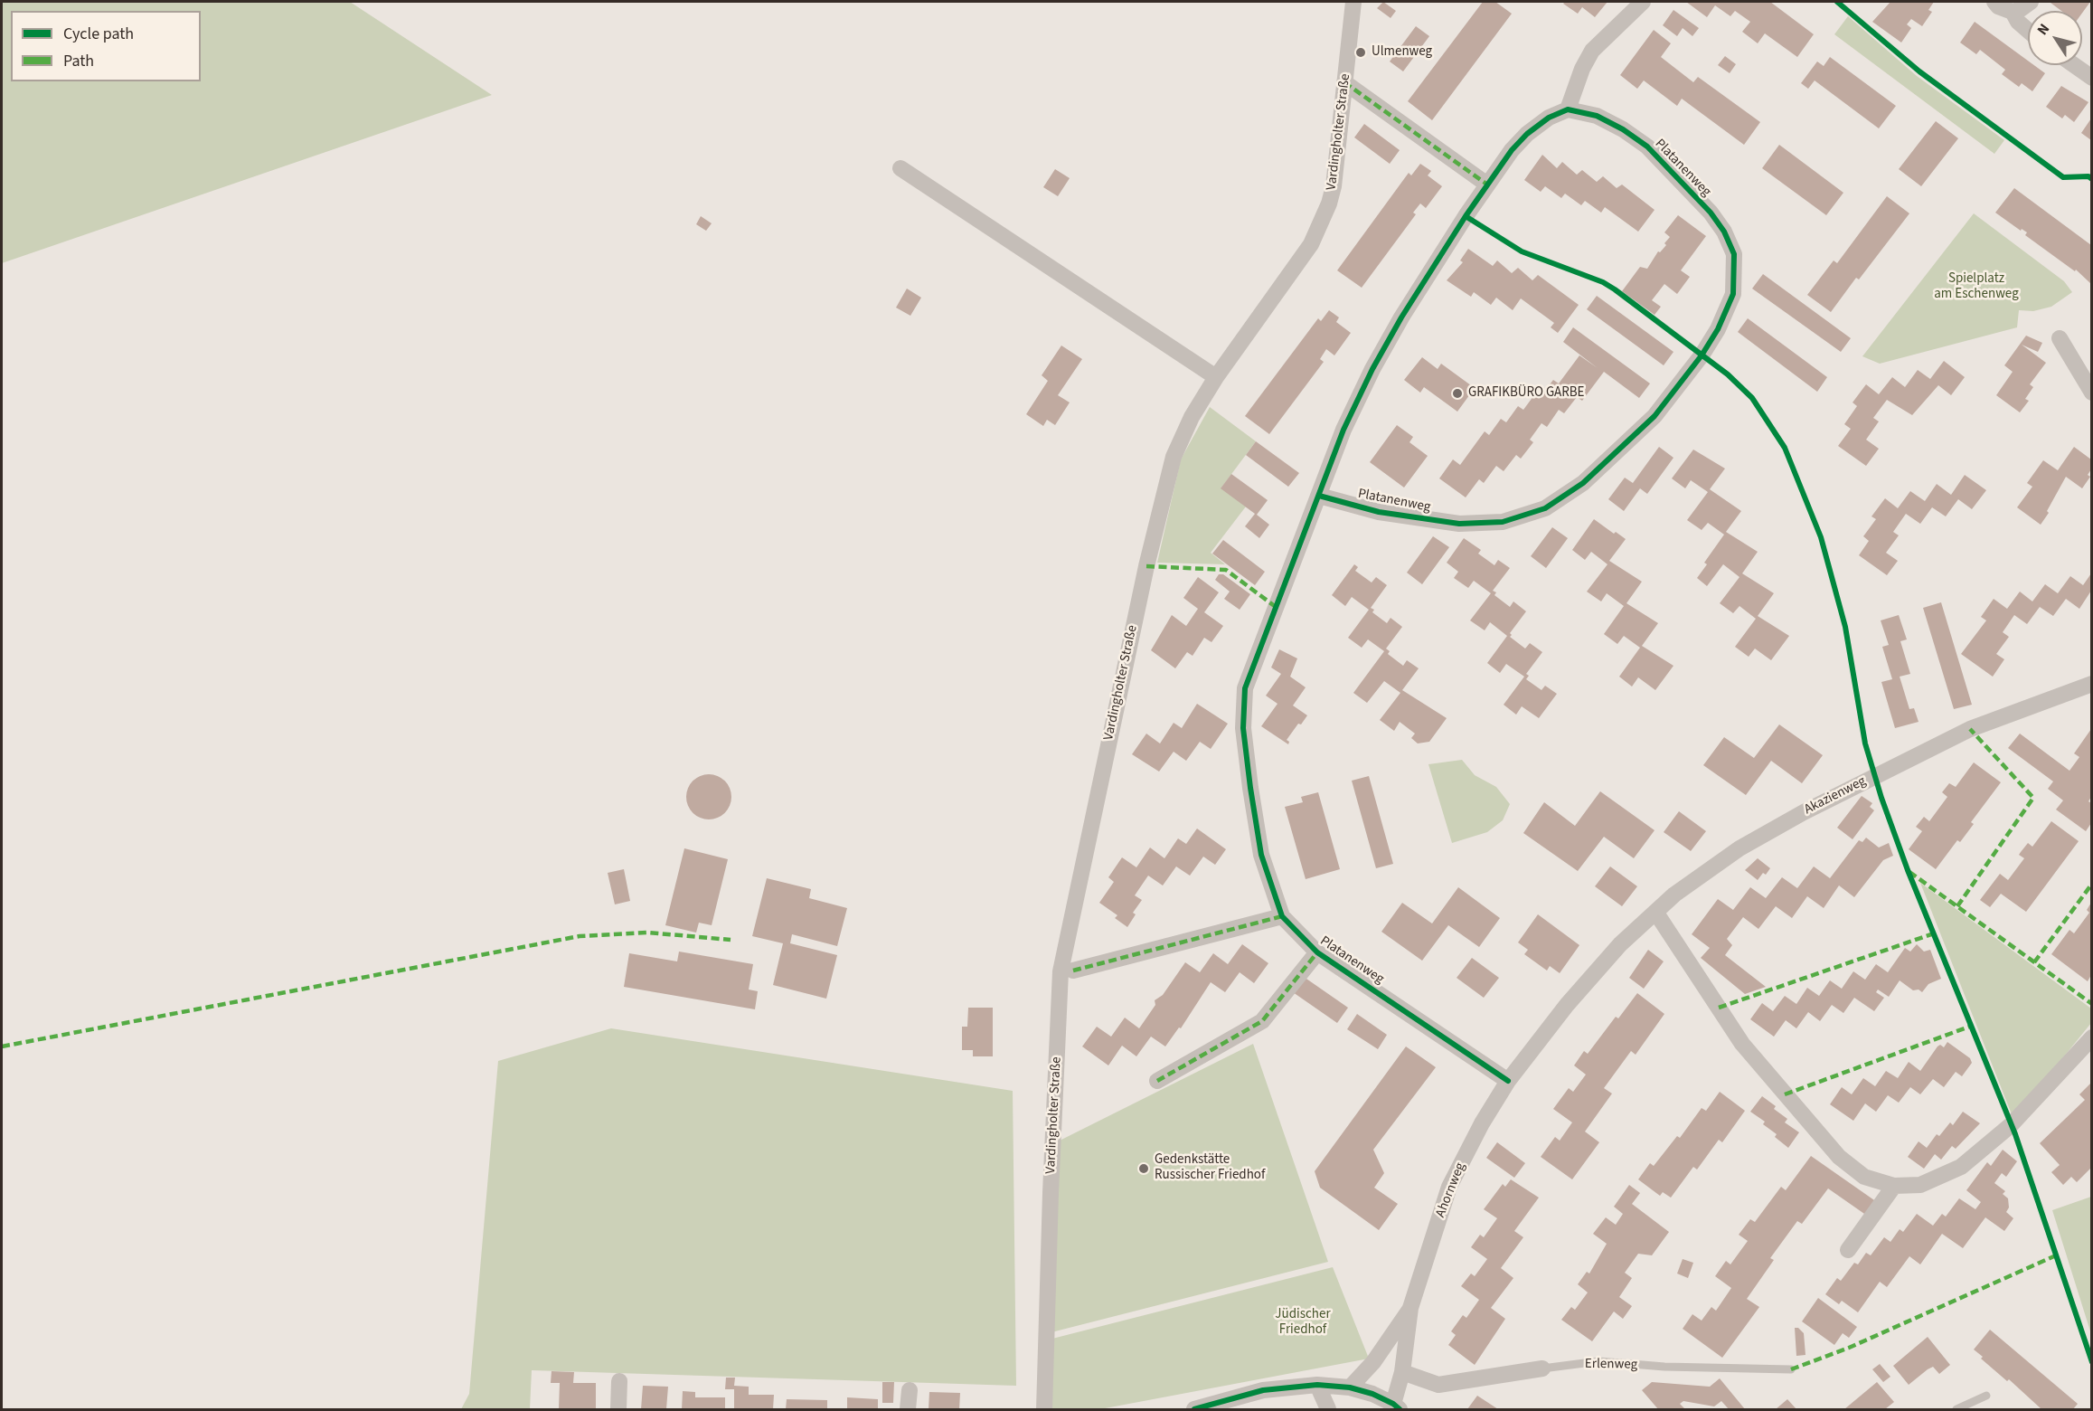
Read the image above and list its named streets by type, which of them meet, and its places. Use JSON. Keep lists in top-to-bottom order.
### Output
{
  "streets": {
    "street": [
      "Vardingholter Straße",
      "Platanenweg",
      "Akazienweg",
      "Ahornweg",
      "Erlenweg"
    ]
  },
  "crossings": [
    ["Platanenweg", "Akazienweg"],
    ["Platanenweg", "Ahornweg"],
    ["Akazienweg", "Ahornweg"],
    ["Ahornweg", "Erlenweg"]
  ],
  "parks": ["Spielplatz am Eschenweg", "Jüdischer Friedhof"],
  "places": ["Ulmenweg", "GRAFIKBÜRO GARBE", "Gedenkstätte Russischer Friedhof"],
  "legend": ["Cycle path", "Path"],
  "north": "top left"
}
